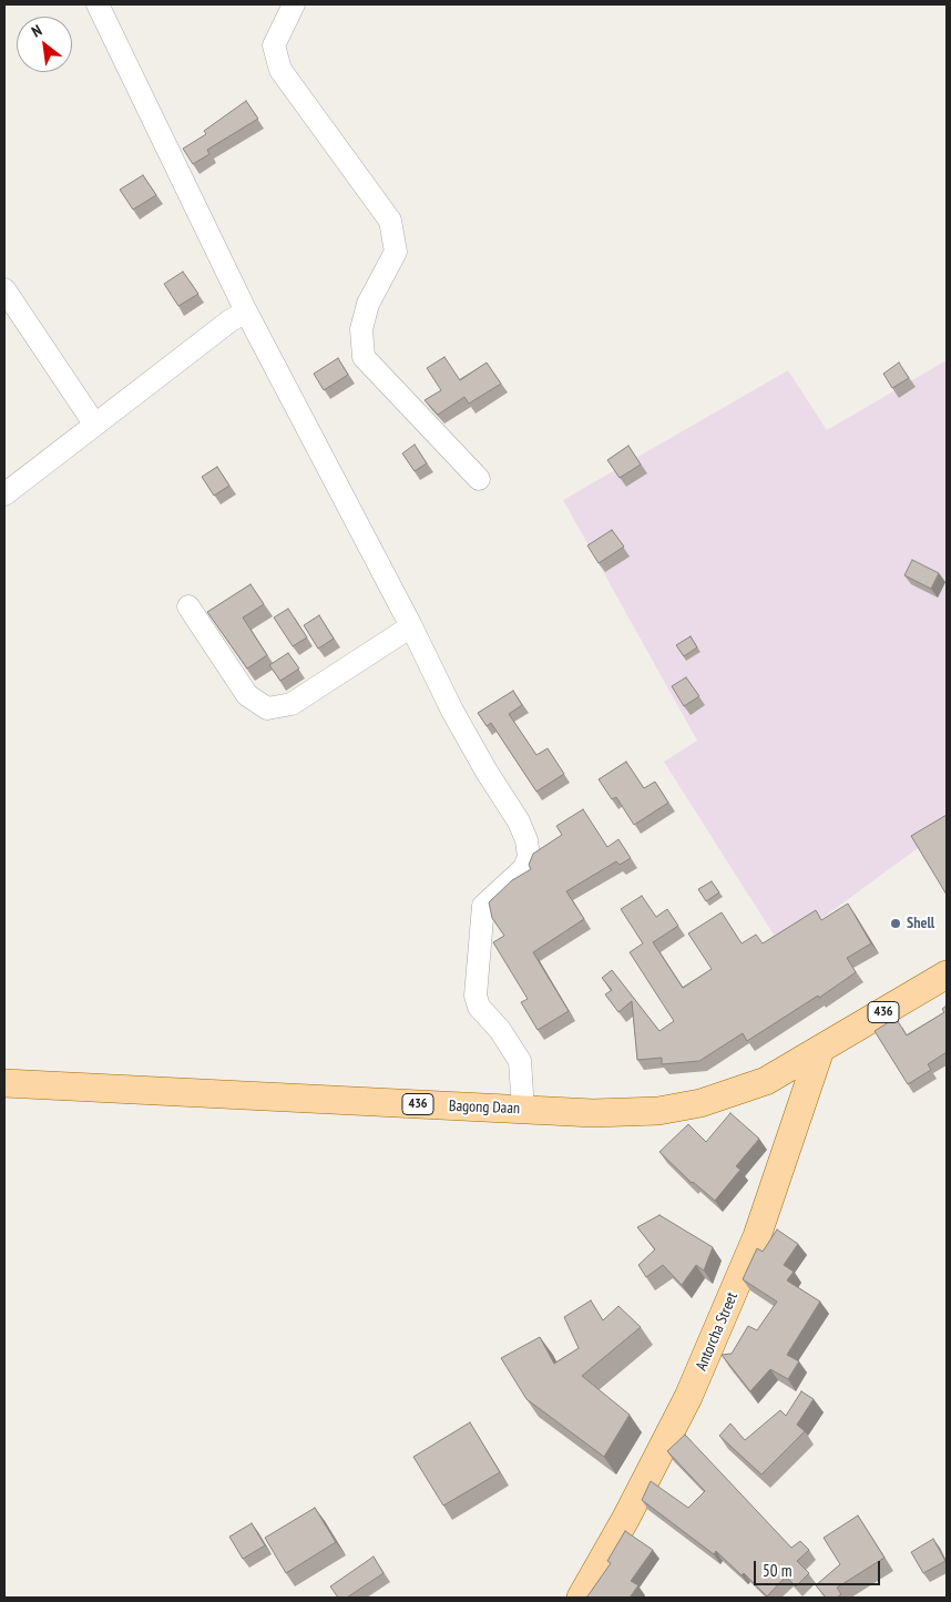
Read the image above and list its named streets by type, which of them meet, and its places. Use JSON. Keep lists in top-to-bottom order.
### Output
{
  "streets": {
    "main road": ["436", "Bagong Daan", "Antorcha Street"]
  },
  "crossings": [
    ["436", "Bagong Daan"],
    ["436", "Antorcha Street"],
    ["Bagong Daan", "Antorcha Street"]
  ],
  "places": ["Shell"],
  "scale_bar": "50 m",
  "north": "top left"
}
